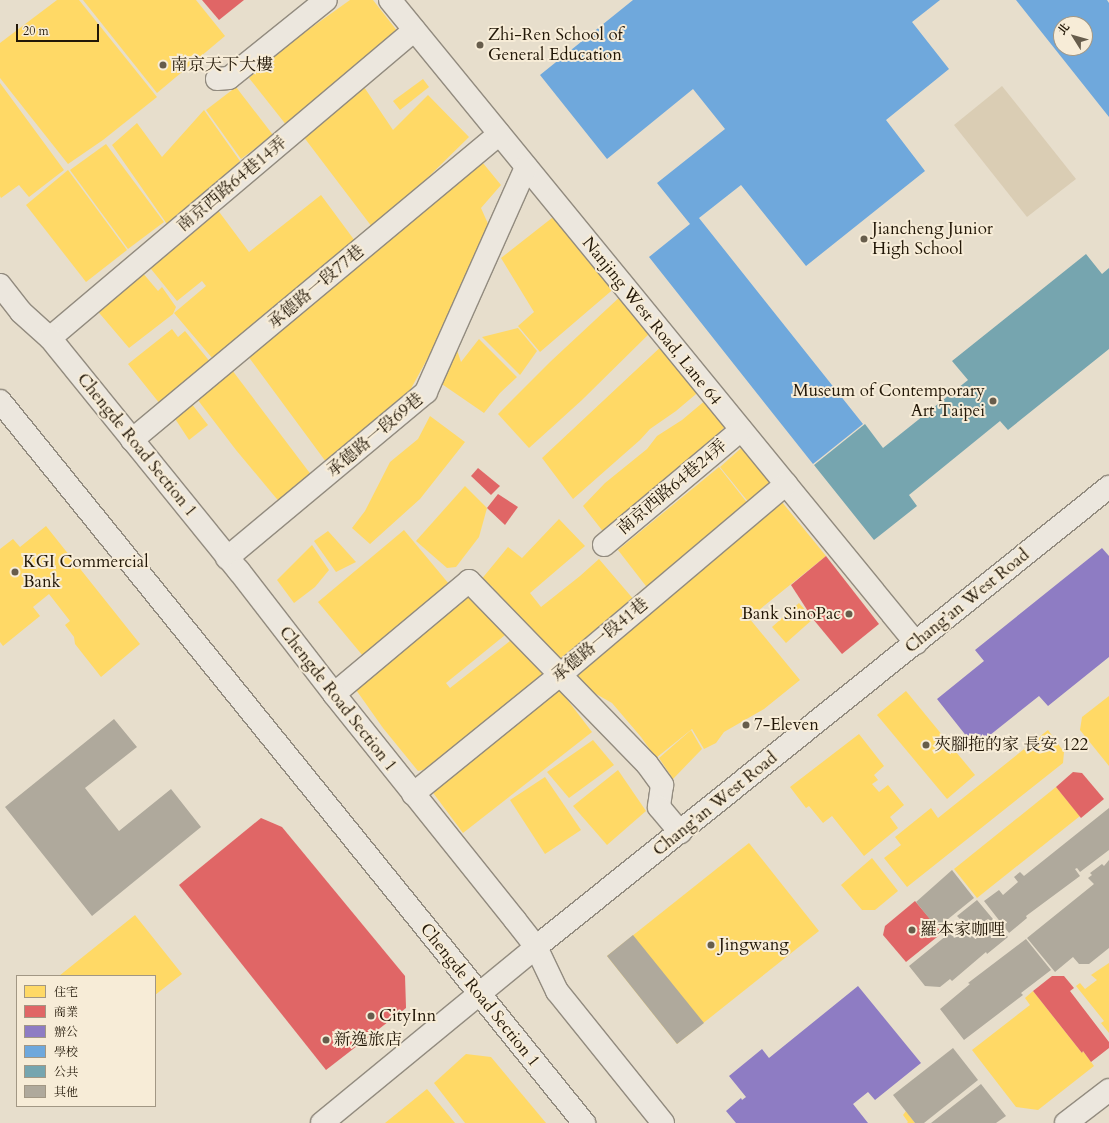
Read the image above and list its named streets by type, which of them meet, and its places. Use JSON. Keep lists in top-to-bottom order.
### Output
{
  "streets": {
    "street": [
      "南京西路64巷14弄",
      "承德路一段77巷",
      "Nanjing West Road, Lane 64",
      "承德路一段69巷",
      "Chengde Road Section 1",
      "南京西路64巷24弄",
      "Chang’an West Road",
      "承德路一段41巷"
    ]
  },
  "crossings": [
    ["南京西路64巷14弄", "Nanjing West Road, Lane 64"],
    ["南京西路64巷14弄", "Chengde Road Section 1"],
    ["承德路一段77巷", "Nanjing West Road, Lane 64"],
    ["承德路一段77巷", "Chengde Road Section 1"],
    ["Nanjing West Road, Lane 64", "承德路一段69巷"],
    ["Nanjing West Road, Lane 64", "南京西路64巷24弄"],
    ["Nanjing West Road, Lane 64", "Chang’an West Road"],
    ["Nanjing West Road, Lane 64", "承德路一段41巷"],
    ["承德路一段69巷", "Chengde Road Section 1"],
    ["Chengde Road Section 1", "Chang’an West Road"],
    ["Chengde Road Section 1", "承德路一段41巷"]
  ],
  "places": [
    "Zhi-Ren School of General Education",
    "南京天下大樓",
    "Jiancheng Junior High School",
    "Museum of Contemporary Art Taipei",
    "KGI Commercial Bank",
    "Bank SinoPac",
    "7-Eleven",
    "夾腳拖的家 長安 122",
    "羅本家咖哩",
    "Jingwang",
    "CityInn",
    "新逸旅店"
  ],
  "legend": [
    "住宅",
    "商業",
    "辦公",
    "學校",
    "公共",
    "其他"
  ],
  "scale_bar": "20 m",
  "north": "top left"
}
